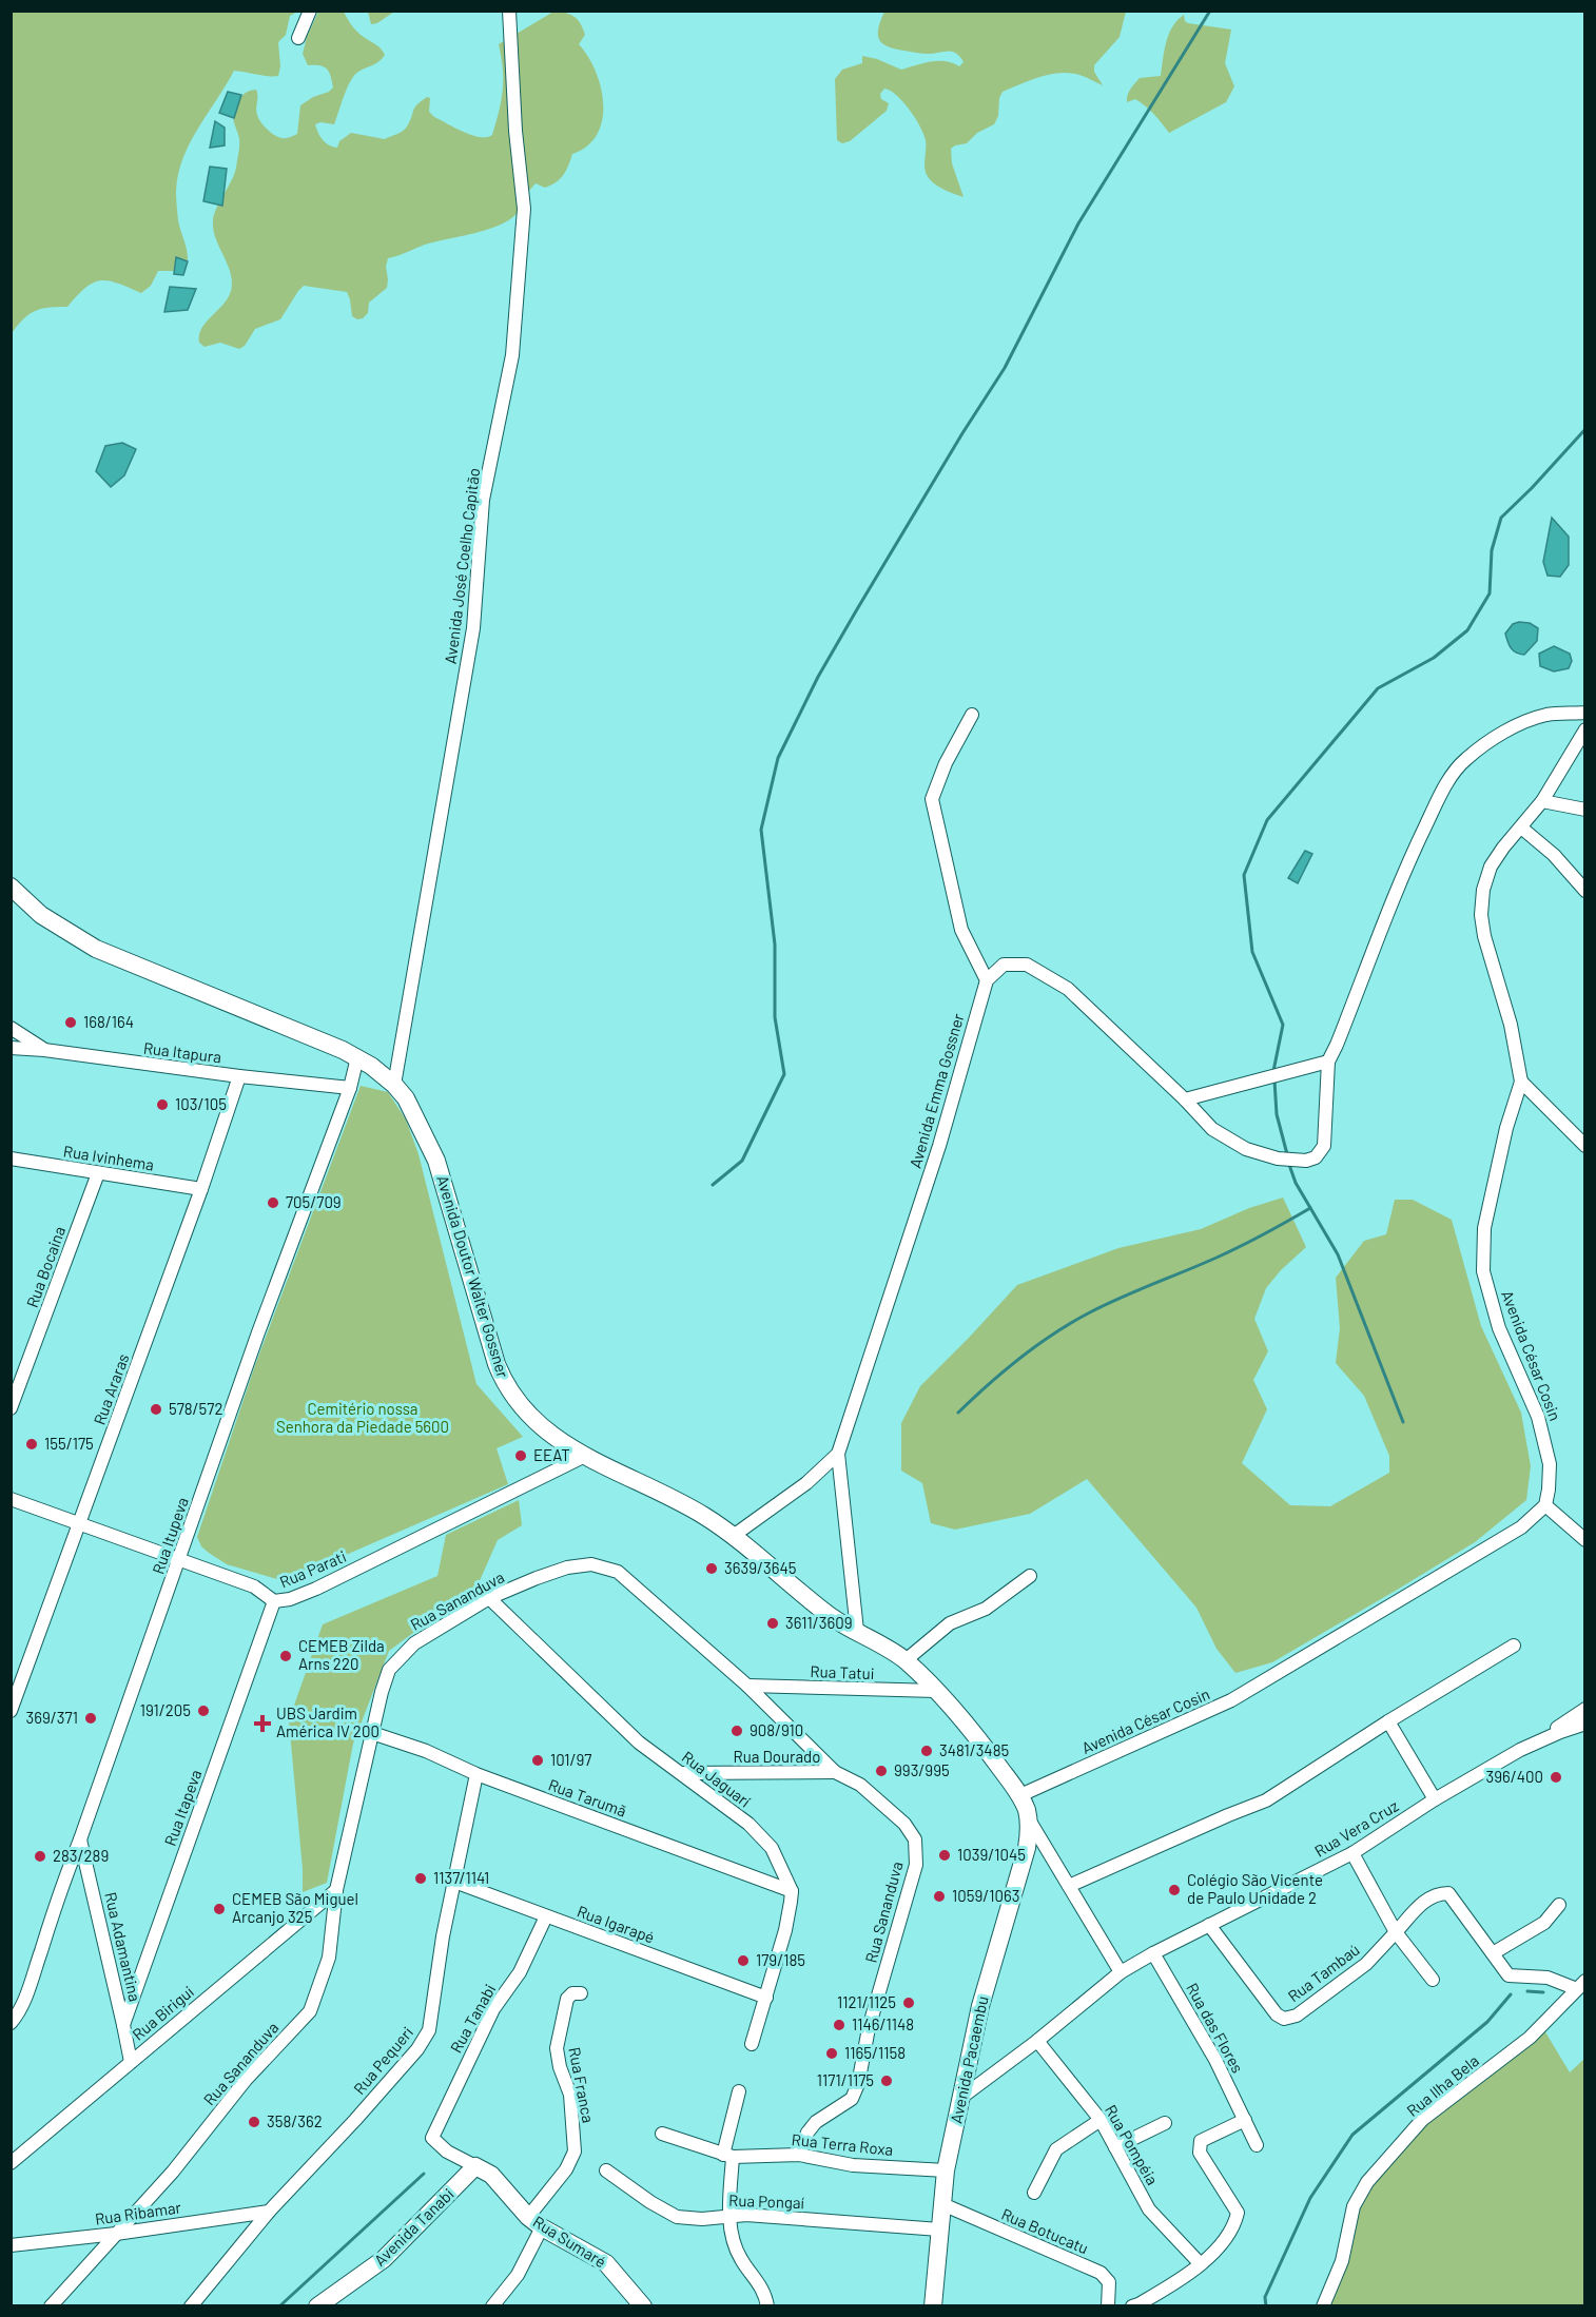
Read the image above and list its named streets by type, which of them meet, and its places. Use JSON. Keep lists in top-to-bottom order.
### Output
{
  "streets": {
    "main road": [
      "Avenida Doutor Walter Gossner",
      "Avenida Pacaembu",
      "Avenida Tanabi",
      "Rua Sumaré"
    ],
    "street": [
      "Avenida José Coelho Capitão",
      "Rua Itapura",
      "Avenida Emma Gossner",
      "Rua Ivinhema",
      "Rua Bocaina",
      "Avenida César Cosin",
      "Rua Araras",
      "Rua Itupeva",
      "Rua Parati",
      "Rua Sananduva",
      "Rua Tatui",
      "Rua Dourado",
      "Rua Jaguarí",
      "Rua Tarumã",
      "Rua Itapeva",
      "Rua Vera Cruz",
      "Rua Igarapé",
      "Rua Adamantina",
      "Rua Tambaú",
      "Rua Birigui",
      "Rua Tanabi",
      "Rua das Flores",
      "Rua Pequeri",
      "Rua Franca",
      "Rua Ilha Bela",
      "Rua Terra Roxa",
      "Rua Pompéia",
      "Rua Pongaí",
      "Rua Ribamar",
      "Rua Botucatu"
    ]
  },
  "crossings": [
    ["Avenida José Coelho Capitão", "Avenida Doutor Walter Gossner"],
    ["Rua Itapura", "Rua Araras"],
    ["Rua Itapura", "Rua Itupeva"],
    ["Avenida Emma Gossner", "Avenida Doutor Walter Gossner"],
    ["Rua Ivinhema", "Rua Bocaina"],
    ["Rua Ivinhema", "Rua Araras"],
    ["Avenida Doutor Walter Gossner", "Avenida César Cosin"],
    ["Avenida Doutor Walter Gossner", "Rua Itupeva"],
    ["Avenida Doutor Walter Gossner", "Rua Parati"],
    ["Avenida Doutor Walter Gossner", "Rua Tatui"],
    ["Avenida Doutor Walter Gossner", "Rua Vera Cruz"],
    ["Avenida Doutor Walter Gossner", "Avenida Pacaembu"],
    ["Rua Araras", "Rua Parati"],
    ["Rua Itupeva", "Rua Parati"],
    ["Rua Itupeva", "Rua Adamantina"],
    ["Rua Parati", "Rua Itapeva"],
    ["Rua Sananduva", "Rua Tatui"],
    ["Rua Sananduva", "Rua Dourado"],
    ["Rua Sananduva", "Rua Jaguarí"],
    ["Rua Sananduva", "Rua Tarumã"],
    ["Rua Sananduva", "Rua Birigui"],
    ["Rua Sananduva", "Rua Terra Roxa"],
    ["Rua Sananduva", "Rua Ribamar"],
    ["Rua Dourado", "Rua Jaguarí"],
    ["Rua Jaguarí", "Rua Tarumã"],
    ["Rua Tarumã", "Rua Pequeri"],
    ["Rua Itapeva", "Rua Adamantina"],
    ["Rua Vera Cruz", "Rua Tambaú"],
    ["Rua Vera Cruz", "Rua das Flores"],
    ["Rua Vera Cruz", "Avenida Pacaembu"],
    ["Rua Vera Cruz", "Rua Pompéia"],
    ["Rua Igarapé", "Rua Tanabi"],
    ["Rua Igarapé", "Rua Pequeri"],
    ["Rua Adamantina", "Rua Birigui"],
    ["Rua Tanabi", "Rua Sumaré"],
    ["Avenida Pacaembu", "Rua Terra Roxa"],
    ["Avenida Pacaembu", "Rua Pongaí"],
    ["Avenida Pacaembu", "Rua Botucatu"],
    ["Rua Pequeri", "Rua Ribamar"],
    ["Rua Franca", "Rua Sumaré"],
    ["Avenida Tanabi", "Rua Sumaré"]
  ],
  "parks": ["Cemitério nossa Senhora da Piedade 5600"],
  "places": {
    "other": [
      "168/164",
      "103/105",
      "705/709",
      "578/572",
      "155/175",
      "EEAT",
      "3639/3645",
      "3611/3609",
      "CEMEB Zilda Arns 220",
      "191/205",
      "369/371",
      "908/910",
      "3481/3485",
      "101/97",
      "993/995",
      "396/400",
      "1039/1045",
      "283/289",
      "1137/1141",
      "Colégio São Vicente de Paulo Unidade 2",
      "1059/1063",
      "CEMEB São Miguel Arcanjo 325",
      "179/185",
      "1121/1125",
      "1146/1148",
      "1165/1158",
      "1171/1175",
      "358/362"
    ],
    "health": ["UBS Jardim América IV 200"]
  }
}
